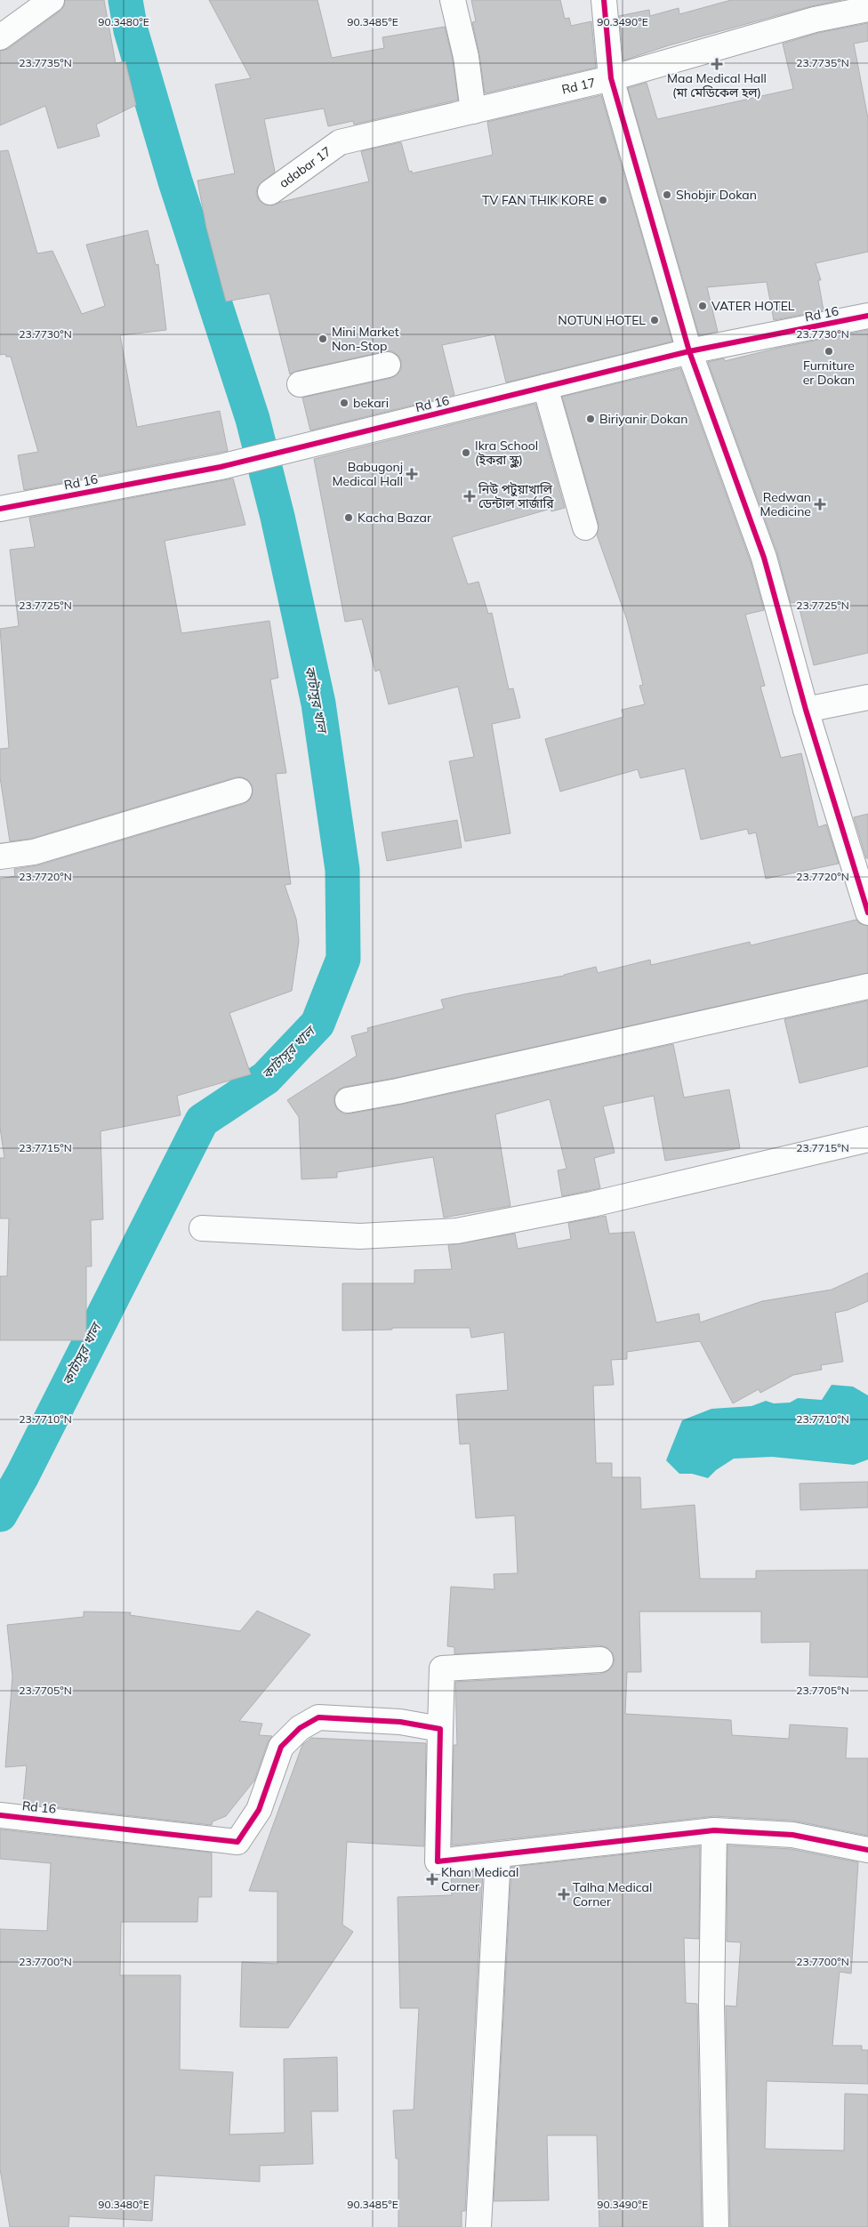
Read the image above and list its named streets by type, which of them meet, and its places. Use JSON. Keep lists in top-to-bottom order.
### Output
{
  "streets": {
    "street": ["Rd 17", "adabar 17", "Rd 16"]
  },
  "crossings": [
    ["Rd 17", "adabar 17"]
  ],
  "water": ["কাটাসুর খাল"],
  "places": {
    "health": [
      "Maa Medical Hall (মা মেডিকেল হল)",
      "Babugonj Medical Hall",
      "নিউ পটুয়াখালি ডেন্টাল সার্জারি",
      "Redwan Medicine",
      "Khan Medical Corner",
      "Talha Medical Corner"
    ],
    "other": [
      "Shobjir Dokan",
      "TV FAN THIK KORE",
      "VATER HOTEL",
      "NOTUN HOTEL",
      "Mini Market Non-Stop",
      "Furniture er Dokan",
      "bekari",
      "Biriyanir Dokan",
      "Ikra School (ইকরা স্কুল)",
      "Kacha Bazar"
    ]
  },
  "coordinates": [
    "90.3480°E",
    "90.3485°E",
    "90.3490°E",
    "23.7735°N",
    "23.7730°N",
    "23.7725°N",
    "23.7720°N",
    "23.7715°N",
    "23.7710°N",
    "23.7705°N",
    "23.7700°N"
  ]
}
